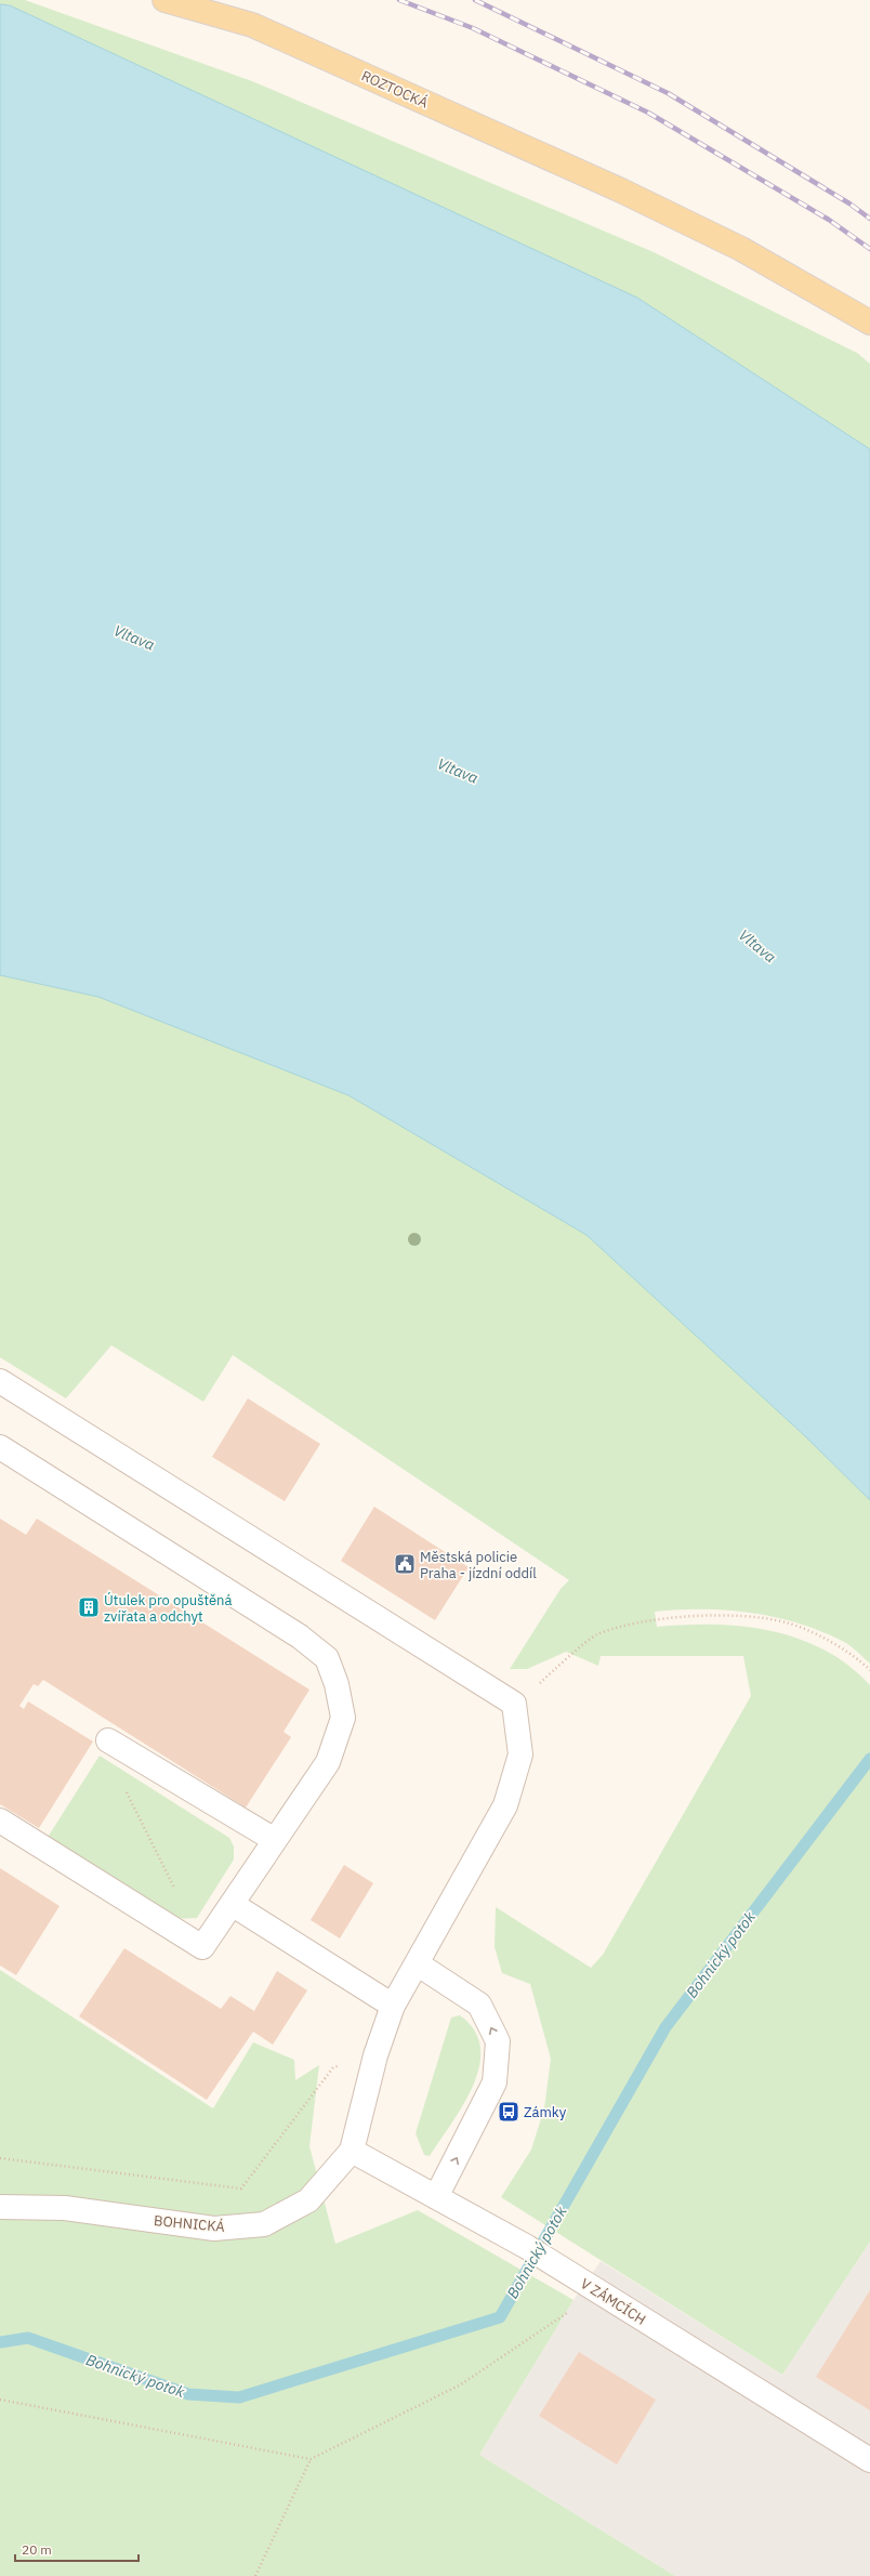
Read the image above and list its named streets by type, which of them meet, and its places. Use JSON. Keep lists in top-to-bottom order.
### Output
{
  "streets": {
    "main road": ["ROZTOCKÁ"],
    "street": ["BOHNICKÁ", "V ZÁMCÍCH"]
  },
  "crossings": [
    ["BOHNICKÁ", "V ZÁMCÍCH"]
  ],
  "water": ["Vltava", "Bohnický potok"],
  "places": {
    "public building": ["Městská policie Praha - jízdní oddíl"],
    "building": ["Útulek pro opuštěná zvířata a odchyt"],
    "bus stop": ["Zámky"]
  },
  "scale_bar": "20 m"
}
